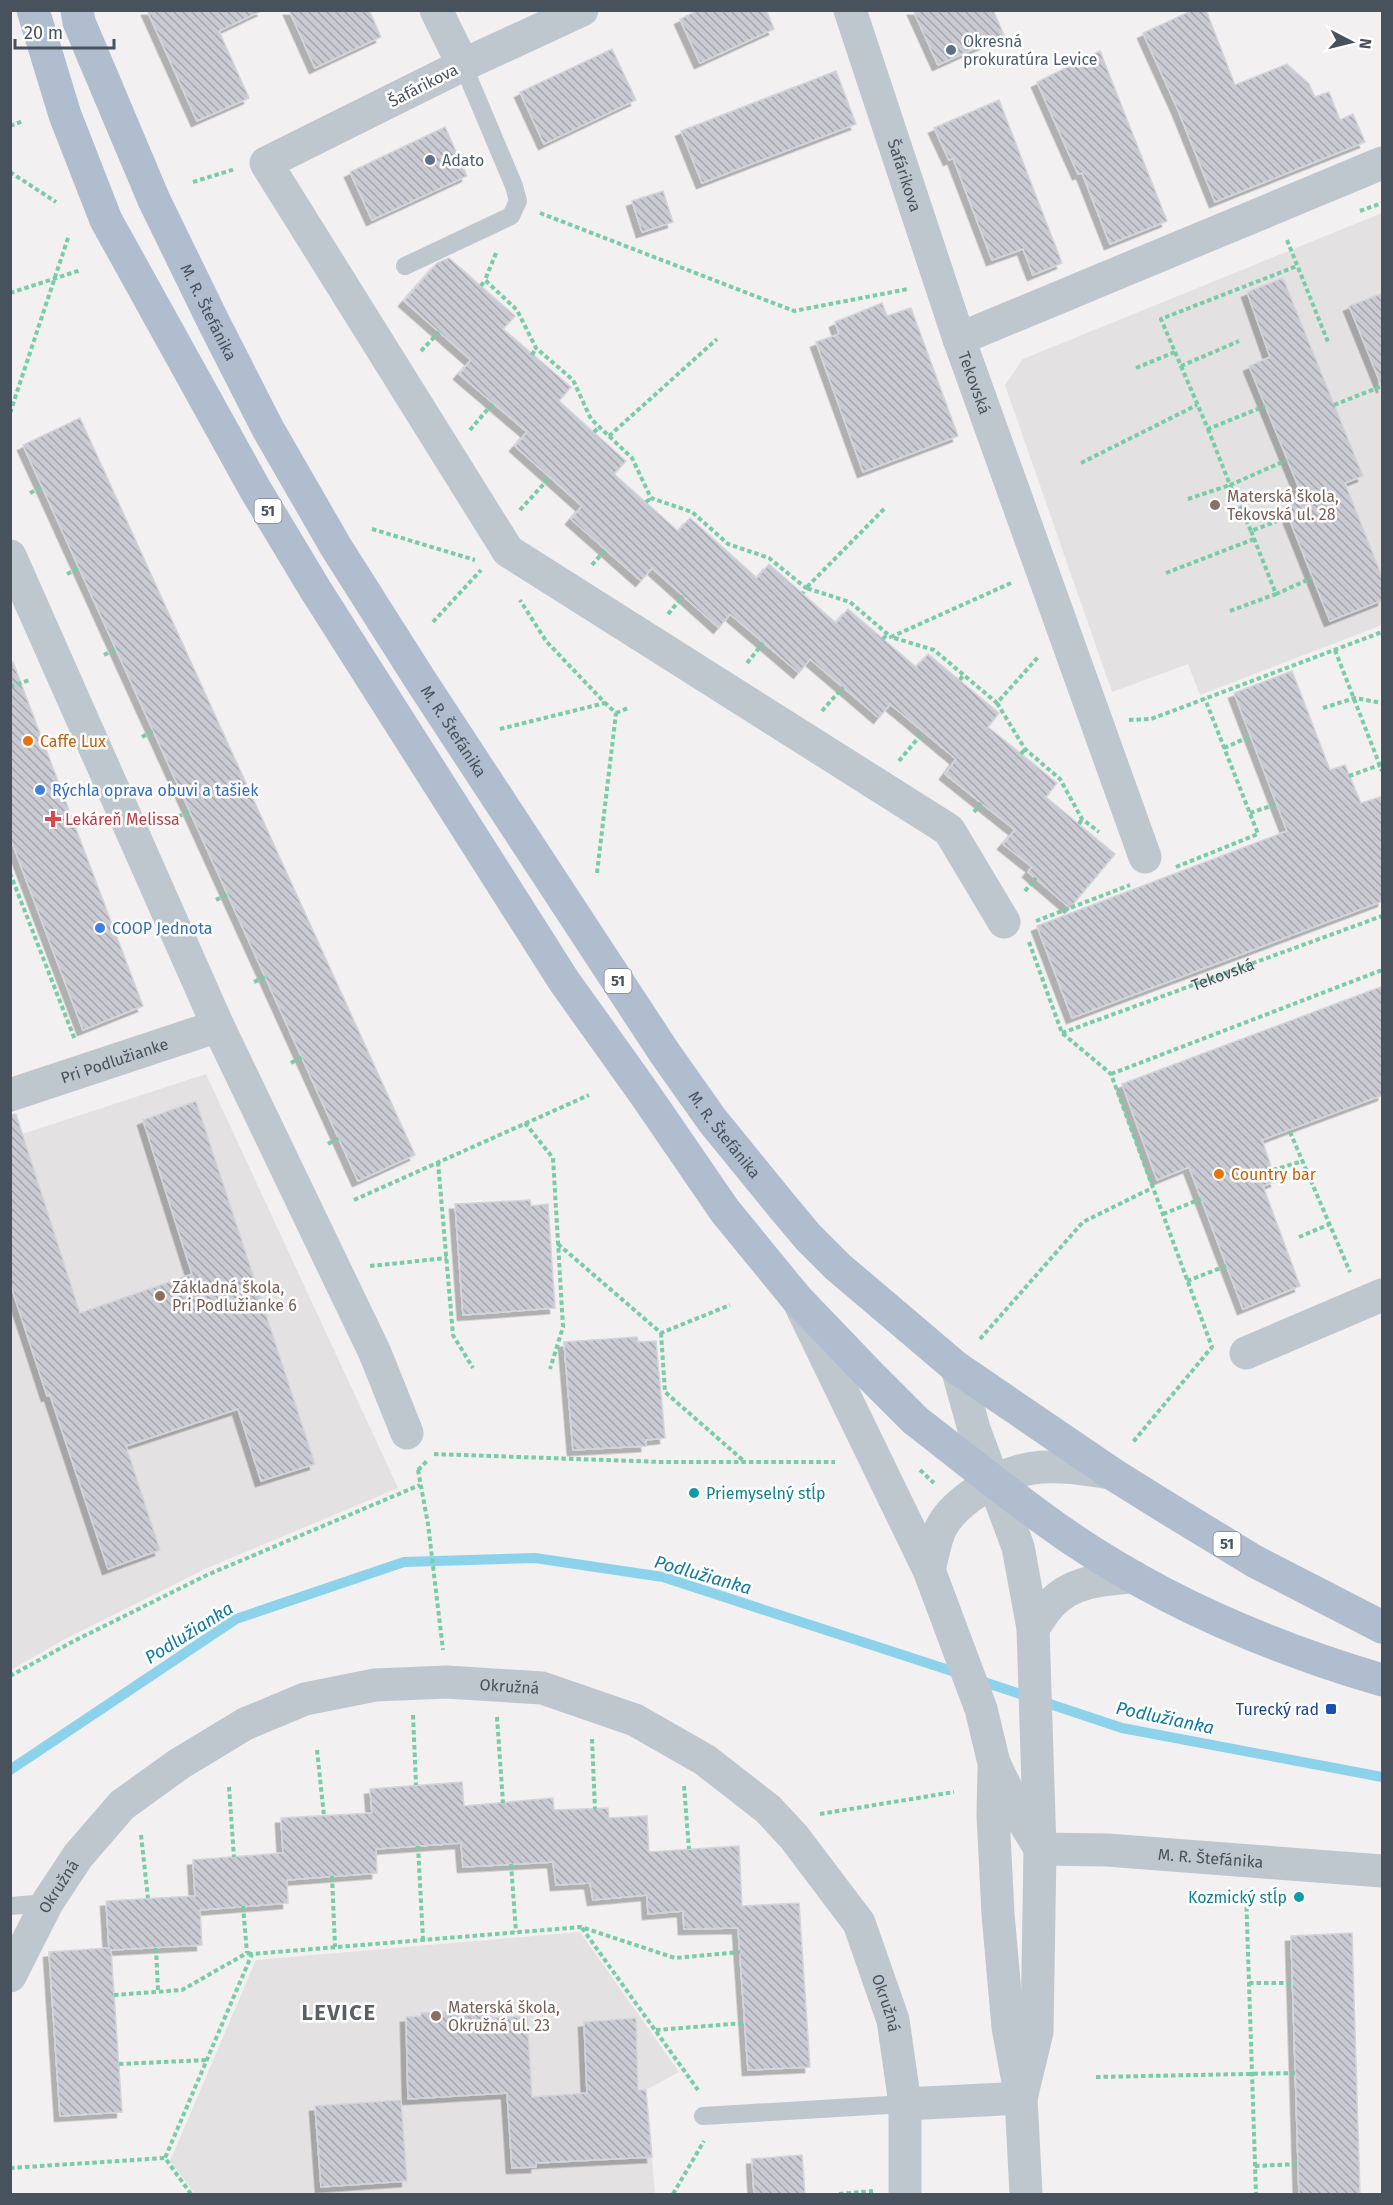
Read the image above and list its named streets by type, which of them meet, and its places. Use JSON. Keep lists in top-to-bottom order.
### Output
{
  "streets": {
    "main road": ["M. R. Štefánika", "51"],
    "street": [
      "Šafárikova",
      "Tekovská",
      "Pri Podlužianke",
      "Okružná"
    ]
  },
  "crossings": [
    ["Šafárikova", "Tekovská"],
    ["M. R. Štefánika", "51"]
  ],
  "districts": ["LEVICE"],
  "water": ["Podlužianka"],
  "places": {
    "other": [
      "Okresná prokuratúra Levice",
      "Adato",
      "Materská škola, Tekovská ul. 28",
      "Caffe Lux",
      "Rýchla oprava obuvi a tašiek",
      "COOP Jednota",
      "Country bar",
      "Základná škola, Pri Podlužianke 6",
      "Priemyselný stĺp",
      "Kozmický stĺp",
      "Materská škola, Okružná ul. 23"
    ],
    "health": ["Lekáreň Melissa"],
    "transit": ["Turecký rad"]
  },
  "scale_bar": "20 m",
  "north": "right"
}
